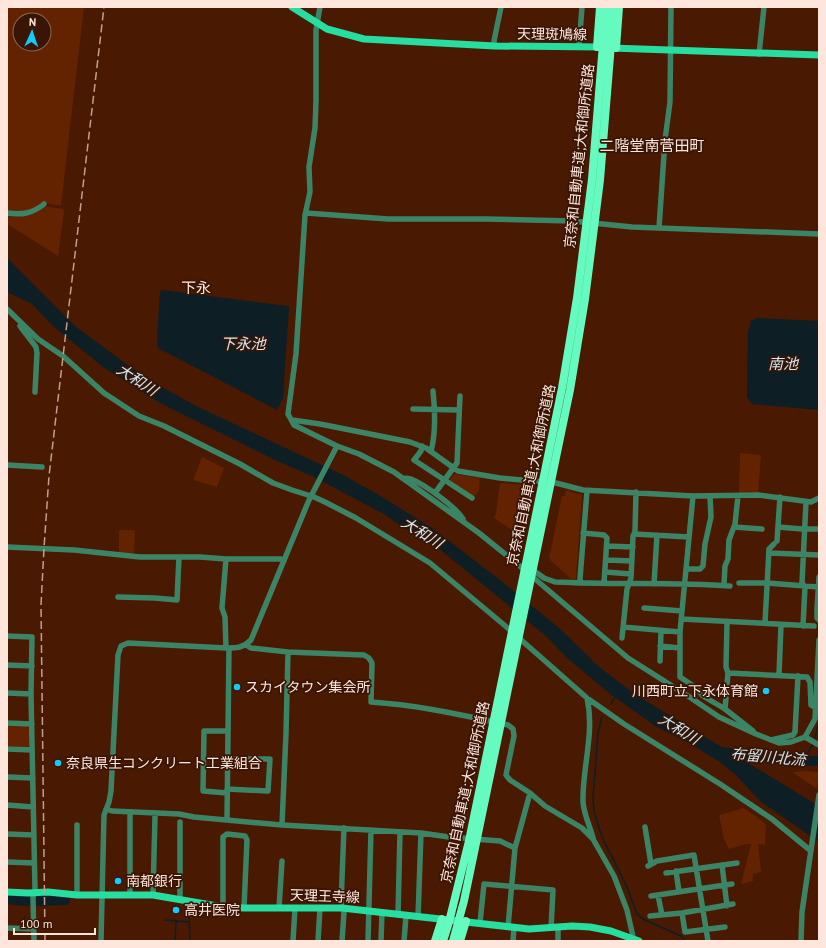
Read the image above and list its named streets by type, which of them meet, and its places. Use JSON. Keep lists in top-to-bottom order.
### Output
{
  "streets": {
    "highway": ["京奈和自動車道;大和御所道路"],
    "main road": ["天理斑鳩線", "天理王寺線"]
  },
  "districts": ["二階堂南菅田町", "下永"],
  "water": [
    "下永池",
    "南池",
    "大和川",
    "布留川北流"
  ],
  "places": [
    "スカイタウン集会所",
    "川西町立下永体育館",
    "奈良県生コンクリート工業組合",
    "南都銀行",
    "高井医院"
  ],
  "scale_bar": "100 m",
  "north": "top"
}
